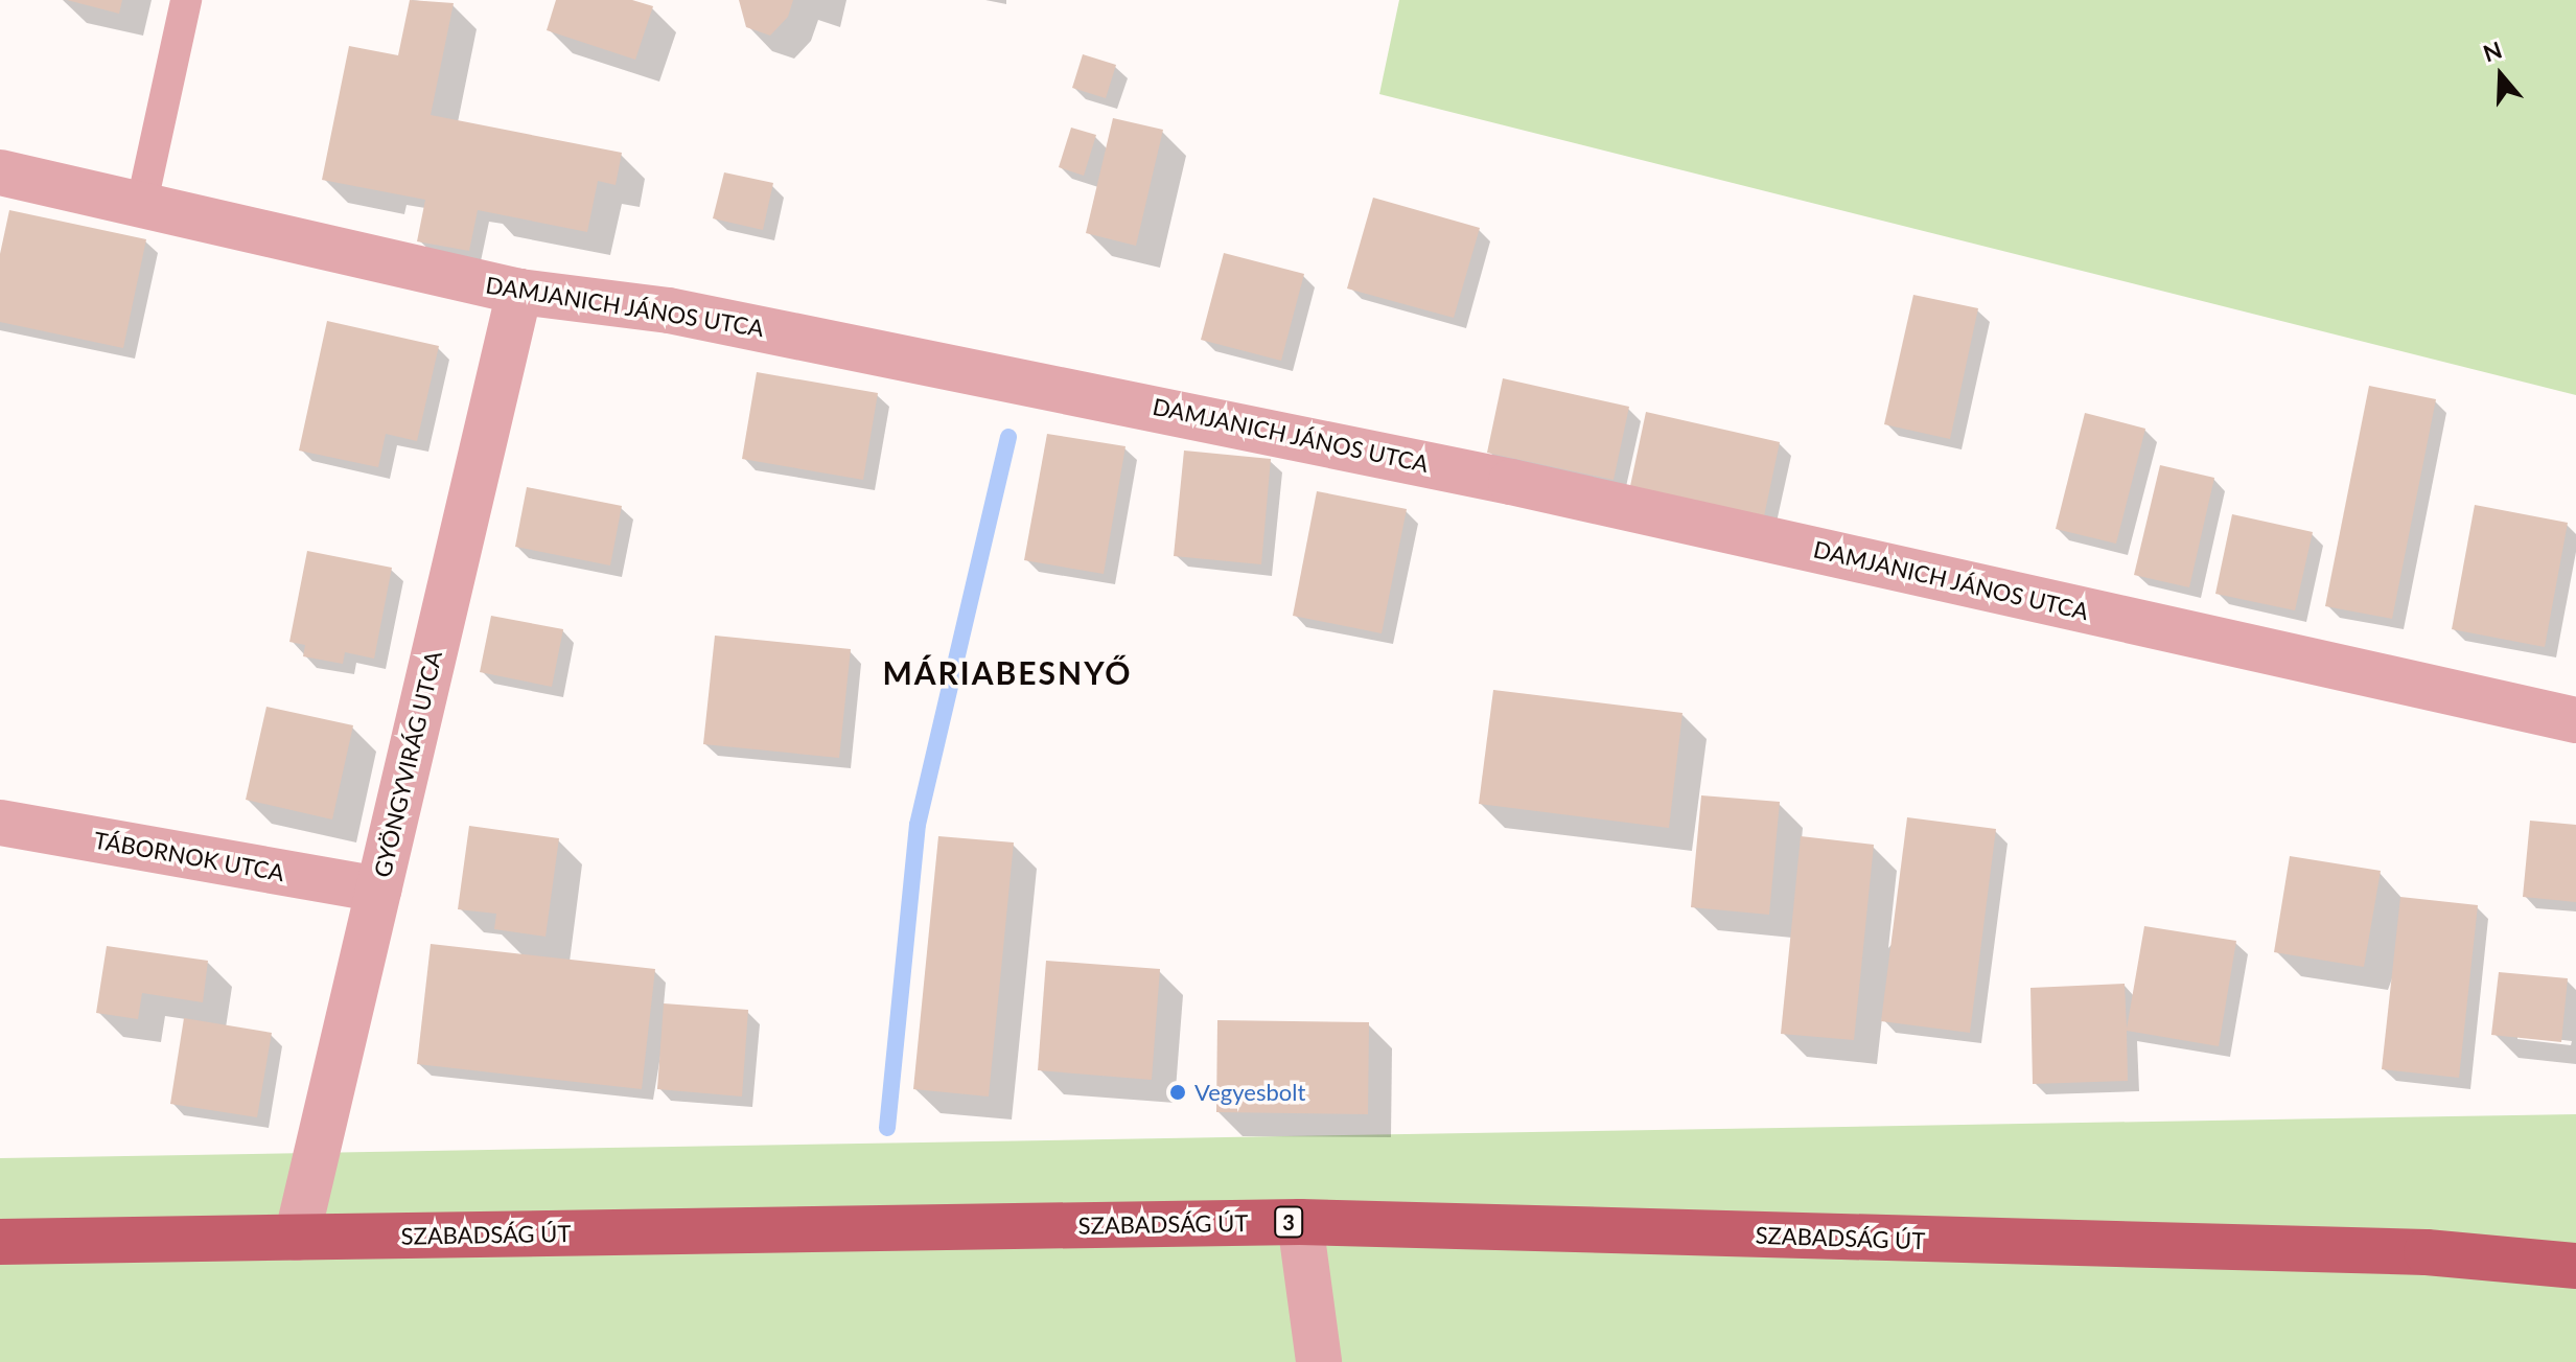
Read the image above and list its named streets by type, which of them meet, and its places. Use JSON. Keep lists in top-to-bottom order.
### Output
{
  "streets": {
    "main road": ["3", "SZABADSÁG ÚT"],
    "street": ["DAMJANICH JÁNOS UTCA", "GYÖNGYVIRÁG UTCA", "TÁBORNOK UTCA"]
  },
  "crossings": [
    ["DAMJANICH JÁNOS UTCA", "GYÖNGYVIRÁG UTCA"],
    ["GYÖNGYVIRÁG UTCA", "TÁBORNOK UTCA"],
    ["GYÖNGYVIRÁG UTCA", "SZABADSÁG ÚT"]
  ],
  "districts": ["MÁRIABESNYŐ"],
  "places": ["Vegyesbolt"],
  "north": "top"
}
